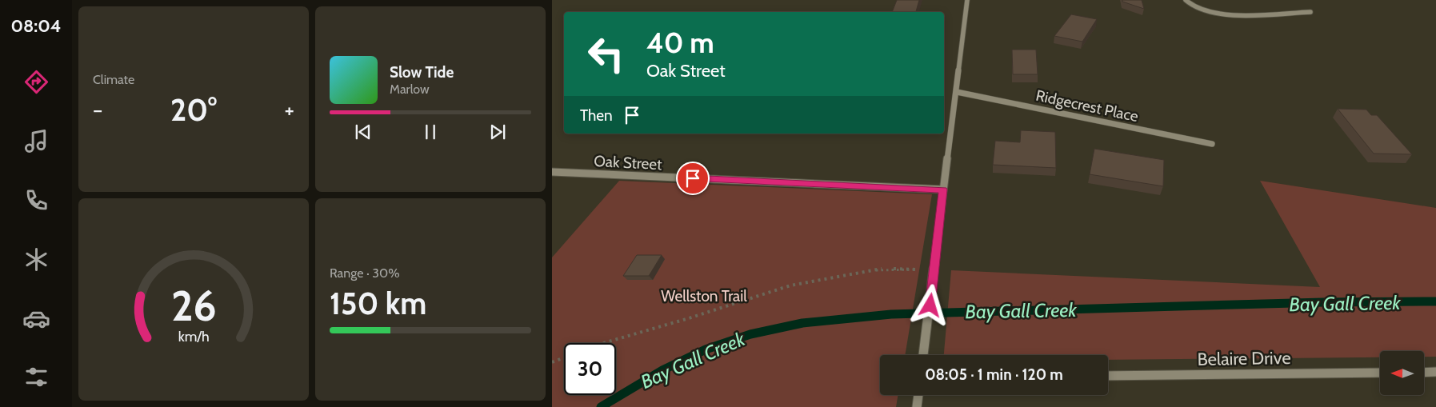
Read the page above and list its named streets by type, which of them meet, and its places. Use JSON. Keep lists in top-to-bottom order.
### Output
{
  "streets": {
    "street": ["Ridgecrest Place", "Oak Street", "Belaire Drive"]
  },
  "water": ["Bay Gall Creek"],
  "parks": ["Wellston Trail"],
  "north": "left",
  "page": {
    "tabs": "08:04",
    "tile": [
      "Climate",
      ["Range · 30%", "150 km"]
    ],
    "turn": ["40 m", "Oak Street"],
    "song": ["Slow Tide", "Marlow"],
    "heat": ["−", "20°", "+"],
    "then": "Then",
    "limit": "30",
    "trip": "08:05 · 1 min · 120 m",
    "gauge": ["26", "km/h"]
  }
}
